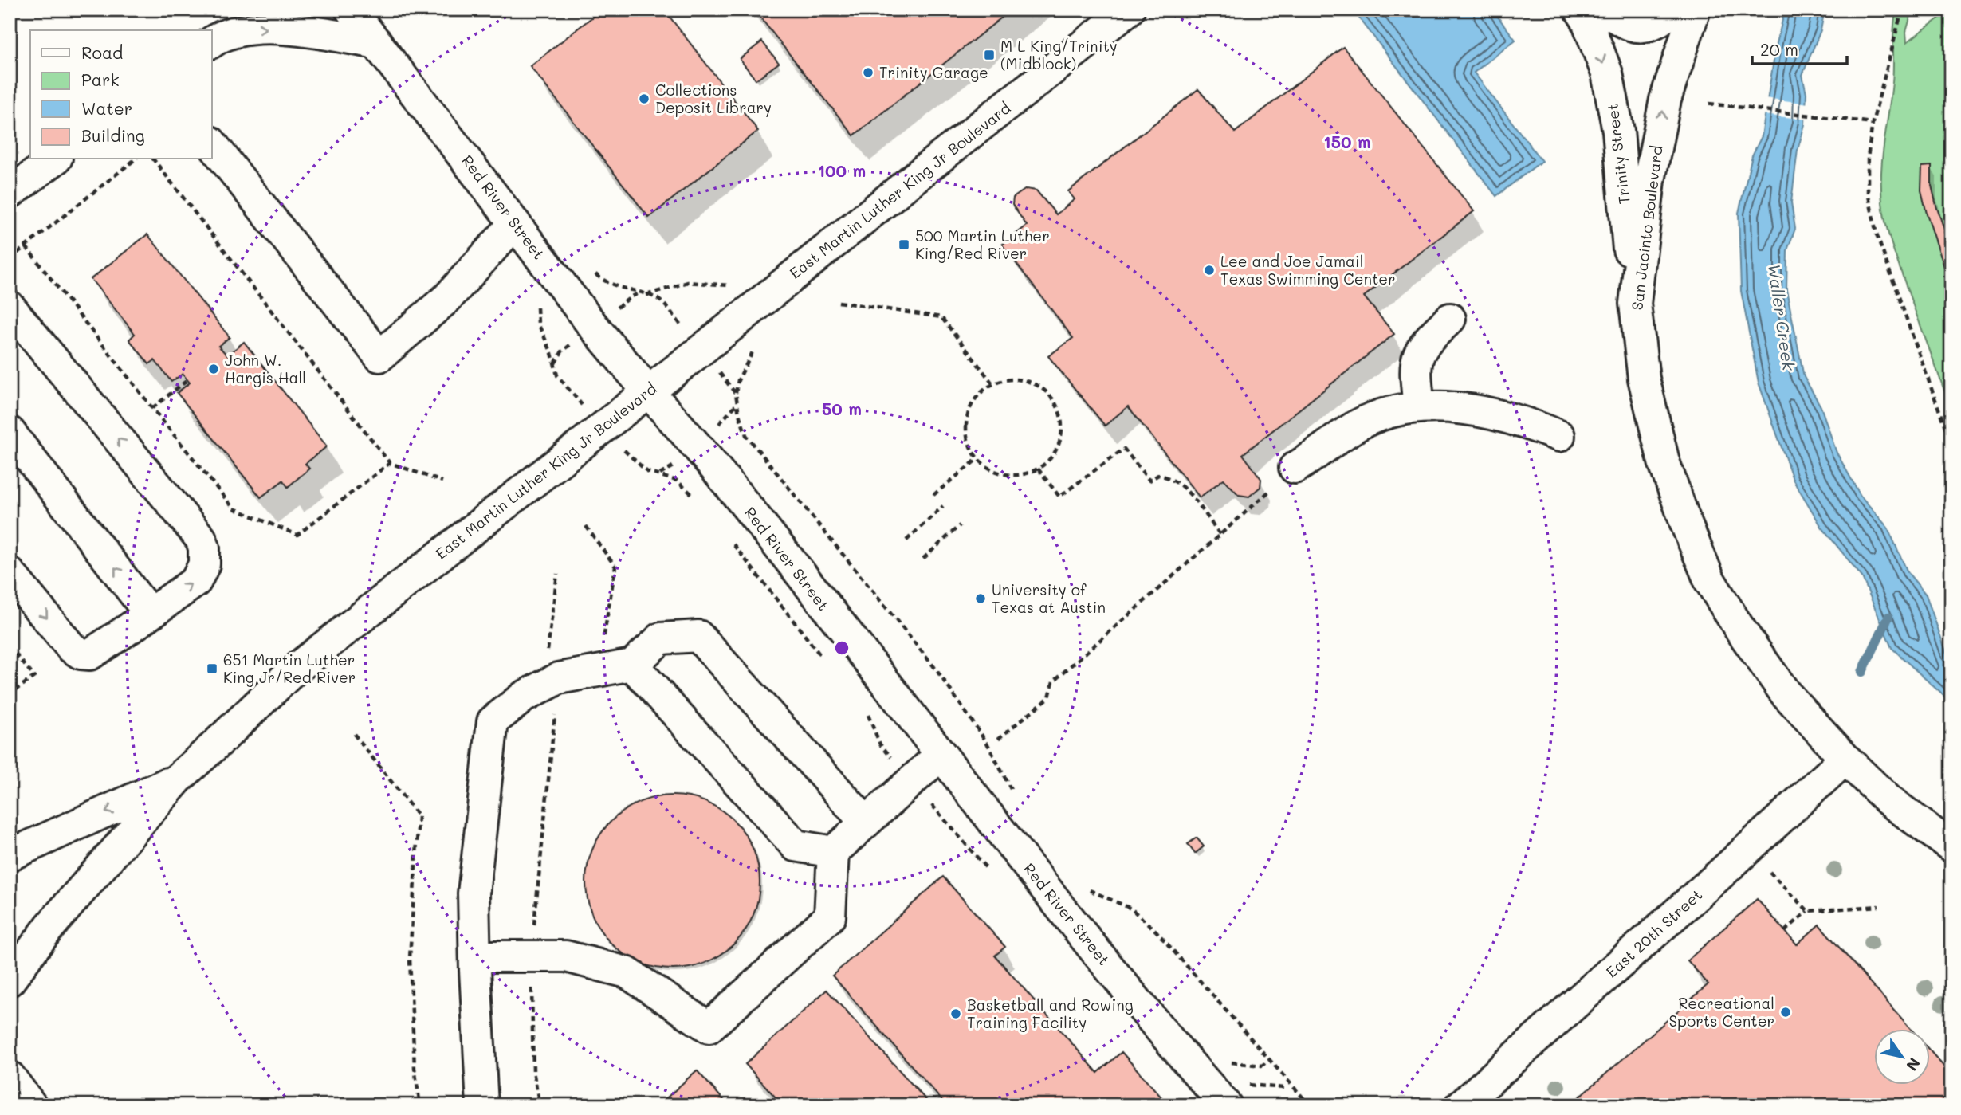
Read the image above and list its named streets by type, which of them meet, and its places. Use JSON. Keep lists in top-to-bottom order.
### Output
{
  "streets": {
    "street": [
      "Trinity Street",
      "East Martin Luther King Jr Boulevard",
      "Red River Street",
      "San Jacinto Boulevard",
      "East 20th Street"
    ]
  },
  "crossings": [
    ["Trinity Street", "San Jacinto Boulevard"],
    ["East Martin Luther King Jr Boulevard", "Red River Street"],
    ["San Jacinto Boulevard", "East 20th Street"]
  ],
  "one_way": ["Trinity Street"],
  "water": ["Waller Creek"],
  "places": {
    "transit": ["M L King/Trinity (Midblock)", "500 Martin Luther King/Red River", "651 Martin Luther King Jr/Red River"],
    "other": [
      "Trinity Garage",
      "Collections Deposit Library",
      "Lee and Joe Jamail Texas Swimming Center",
      "John W. Hargis Hall",
      "University of Texas at Austin",
      "Recreational Sports Center",
      "Basketball and Rowing Training Facility"
    ]
  },
  "legend": [
    "Road",
    "Park",
    "Water",
    "Building"
  ],
  "scale_bar": "20 m",
  "north": "bottom right",
  "rings": ["150 m", "100 m", "50 m"]
}
